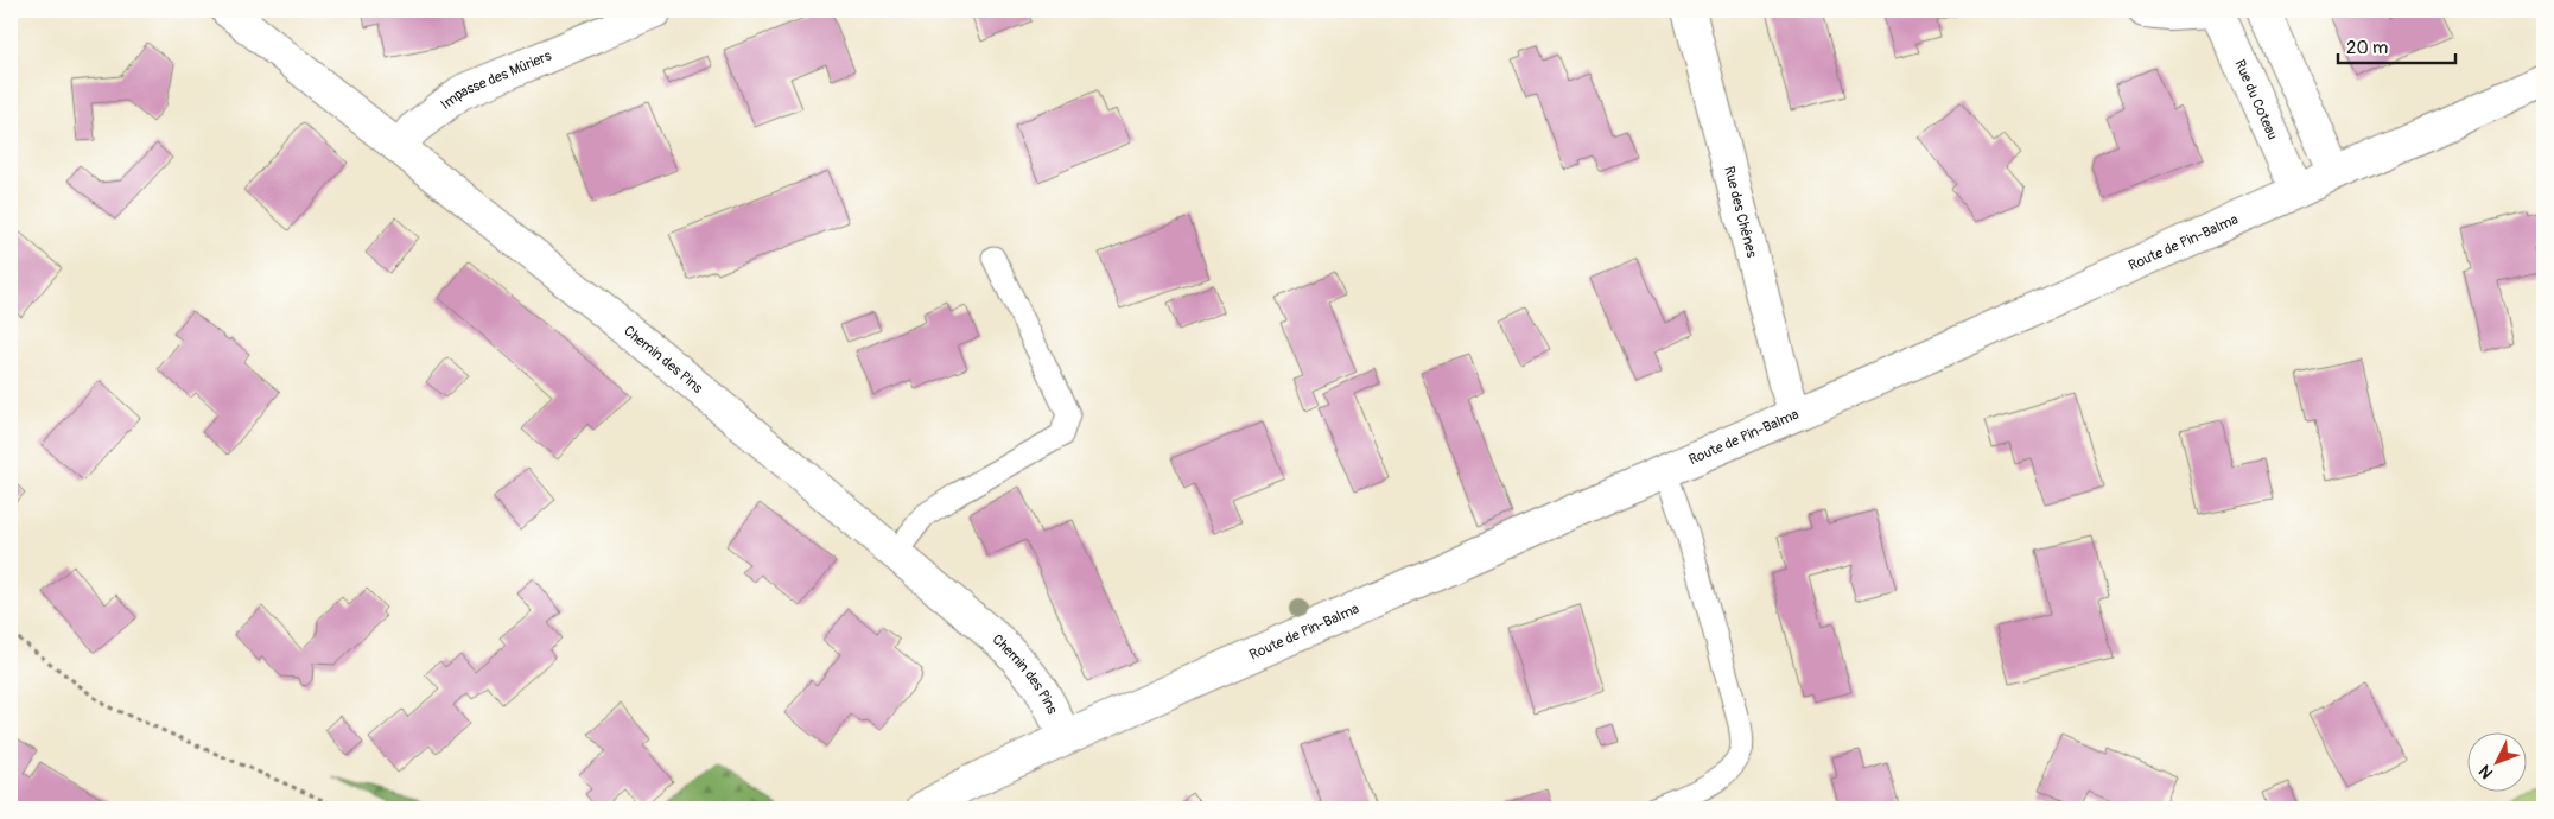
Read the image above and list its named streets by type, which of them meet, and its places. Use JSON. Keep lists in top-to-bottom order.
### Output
{
  "streets": {
    "street": [
      "Impasse des Mûriers",
      "Rue du Coteau",
      "Rue des Chênes",
      "Route de Pin-Balma",
      "Chemin des Pins"
    ]
  },
  "crossings": [
    ["Impasse des Mûriers", "Chemin des Pins"],
    ["Rue du Coteau", "Route de Pin-Balma"],
    ["Rue des Chênes", "Route de Pin-Balma"],
    ["Route de Pin-Balma", "Chemin des Pins"]
  ],
  "scale_bar": "20 m",
  "north": "bottom left"
}
